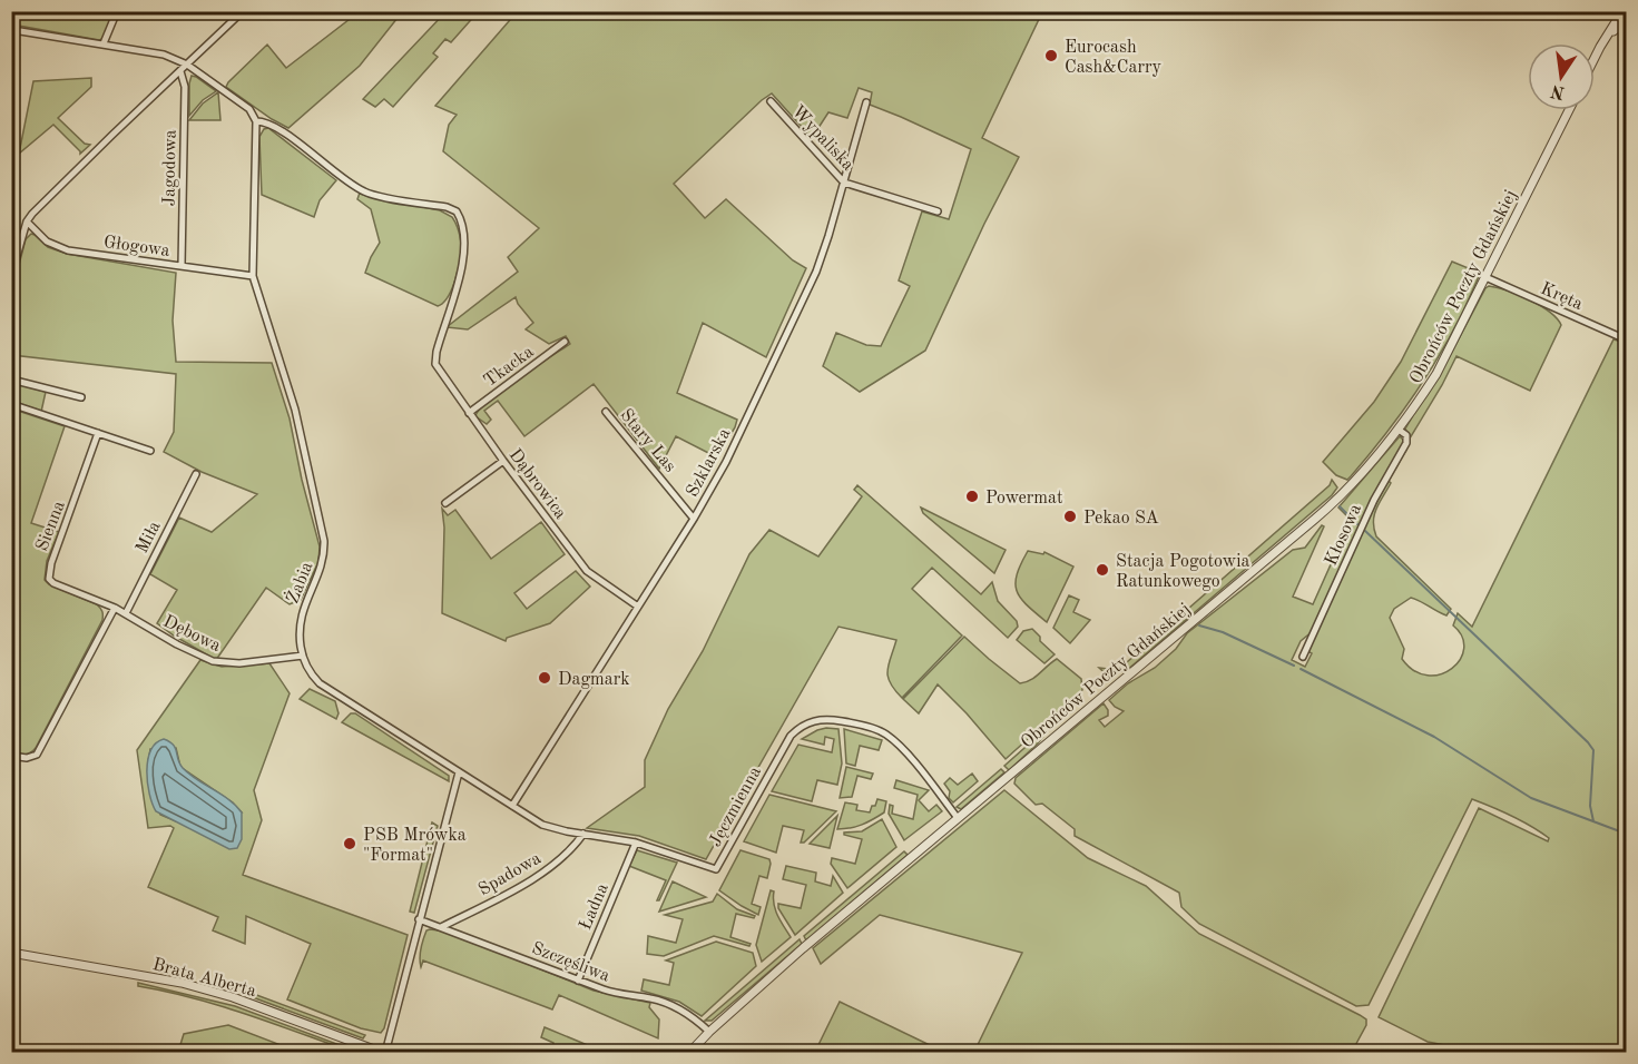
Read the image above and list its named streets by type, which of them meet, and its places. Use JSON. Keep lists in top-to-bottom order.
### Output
{
  "streets": {
    "street": [
      "Wypaliska",
      "Jagodowa",
      "Głogowa",
      "Obrońców Poczty Gdańskiej",
      "Kręta",
      "Tkacka",
      "Stary Las",
      "Szklarska",
      "Dąbrowica",
      "Sienna",
      "Kłosowa",
      "Miła",
      "Żabia",
      "Dębowa",
      "Jęczmienna",
      "Spadowa",
      "Ładna",
      "Szczęśliwa",
      "Brata Alberta"
    ]
  },
  "crossings": [
    ["Wypaliska", "Szklarska"],
    ["Jagodowa", "Głogowa"],
    ["Głogowa", "Żabia"],
    ["Obrońców Poczty Gdańskiej", "Kręta"],
    ["Obrońców Poczty Gdańskiej", "Kłosowa"],
    ["Obrońców Poczty Gdańskiej", "Jęczmienna"],
    ["Obrońców Poczty Gdańskiej", "Szczęśliwa"],
    ["Tkacka", "Dąbrowica"],
    ["Stary Las", "Szklarska"],
    ["Szklarska", "Dąbrowica"],
    ["Szklarska", "Jęczmienna"],
    ["Dąbrowica", "Żabia"],
    ["Sienna", "Dębowa"],
    ["Miła", "Dębowa"],
    ["Żabia", "Dębowa"],
    ["Żabia", "Jęczmienna"],
    ["Jęczmienna", "Spadowa"],
    ["Jęczmienna", "Ładna"],
    ["Spadowa", "Szczęśliwa"],
    ["Ładna", "Szczęśliwa"]
  ],
  "places": [
    "Eurocash Cash&Carry",
    "Powermat",
    "Pekao SA",
    "Stacja Pogotowia Ratunkowego",
    "Dagmark",
    "PSB Mrówka \"Format\""
  ],
  "north": "bottom"
}
